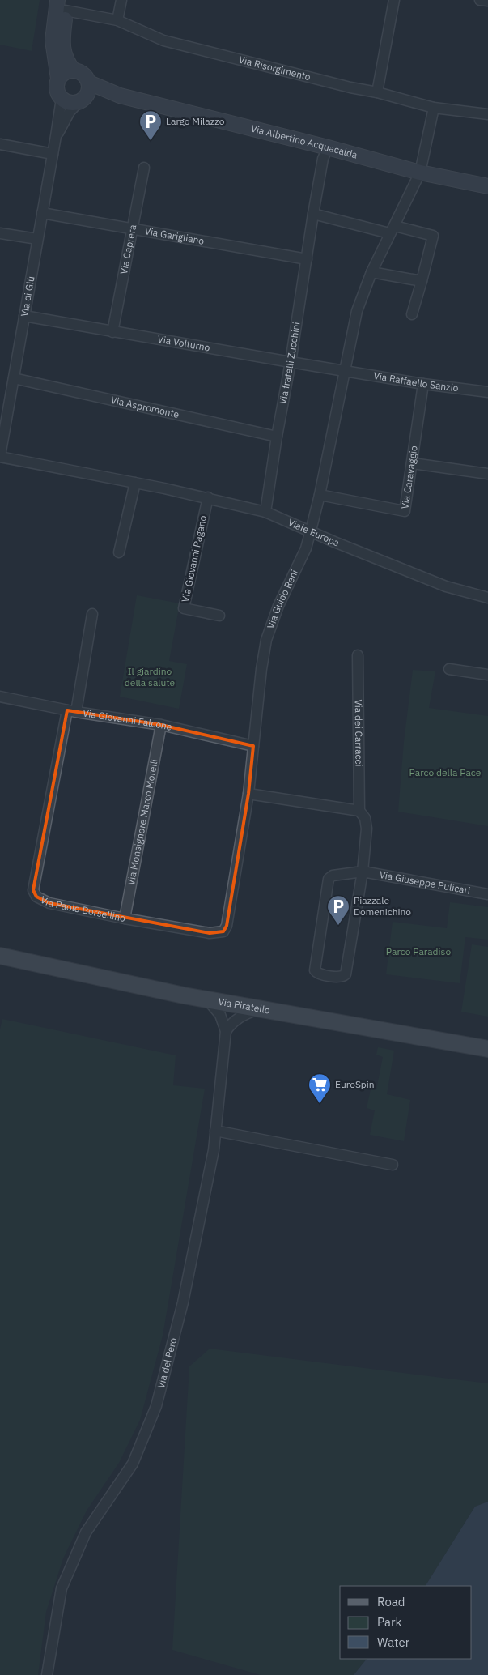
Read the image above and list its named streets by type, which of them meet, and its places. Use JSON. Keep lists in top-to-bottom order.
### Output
{
  "streets": {
    "main road": ["Via Albertino Acquacalda", "Via Piratello"],
    "street": [
      "Via Risorgimento",
      "Via Garigliano",
      "Via Caprera",
      "Via di Giù",
      "Via Volturno",
      "Via fratelli Zucchini",
      "Via Raffaello Sanzio",
      "Via Aspromonte",
      "Via Caravaggio",
      "Viale Europa",
      "Via Giovanni Pagano",
      "Via Guido Reni",
      "Via Giovanni Falcone",
      "Via dei Carracci",
      "Via Monsignore Marco Morelli",
      "Via Giuseppe Pulicari",
      "Via Paolo Borsellino",
      "Via del Pero"
    ]
  },
  "crossings": [
    ["Via Risorgimento", "Via Guido Reni"],
    ["Via Albertino Acquacalda", "Via di Giù"],
    ["Via Albertino Acquacalda", "Via fratelli Zucchini"],
    ["Via Albertino Acquacalda", "Via Guido Reni"],
    ["Via Garigliano", "Via Caprera"],
    ["Via Garigliano", "Via di Giù"],
    ["Via Garigliano", "Via fratelli Zucchini"],
    ["Via Caprera", "Via Volturno"],
    ["Via di Giù", "Via Volturno"],
    ["Via di Giù", "Via Aspromonte"],
    ["Via di Giù", "Viale Europa"],
    ["Via Volturno", "Via fratelli Zucchini"],
    ["Via Volturno", "Via Raffaello Sanzio"],
    ["Via Volturno", "Via Guido Reni"],
    ["Via fratelli Zucchini", "Via Aspromonte"],
    ["Via fratelli Zucchini", "Viale Europa"],
    ["Via Raffaello Sanzio", "Via Caravaggio"],
    ["Via Raffaello Sanzio", "Via Guido Reni"],
    ["Via Caravaggio", "Via Guido Reni"],
    ["Viale Europa", "Via Giovanni Pagano"],
    ["Viale Europa", "Via Guido Reni"],
    ["Via Guido Reni", "Via Giovanni Falcone"],
    ["Via Guido Reni", "Via Paolo Borsellino"],
    ["Via Giovanni Falcone", "Via Monsignore Marco Morelli"],
    ["Via Giovanni Falcone", "Via Paolo Borsellino"],
    ["Via dei Carracci", "Via Giuseppe Pulicari"],
    ["Via Monsignore Marco Morelli", "Via Paolo Borsellino"],
    ["Via Piratello", "Via del Pero"]
  ],
  "parks": ["Il giardino della salute", "Parco della Pace", "Parco Paradiso"],
  "places": {
    "parking": ["Largo Milazzo", "Piazzale Domenichino"],
    "supermarket": ["EuroSpin"]
  },
  "legend": ["Road", "Park", "Water"]
}
